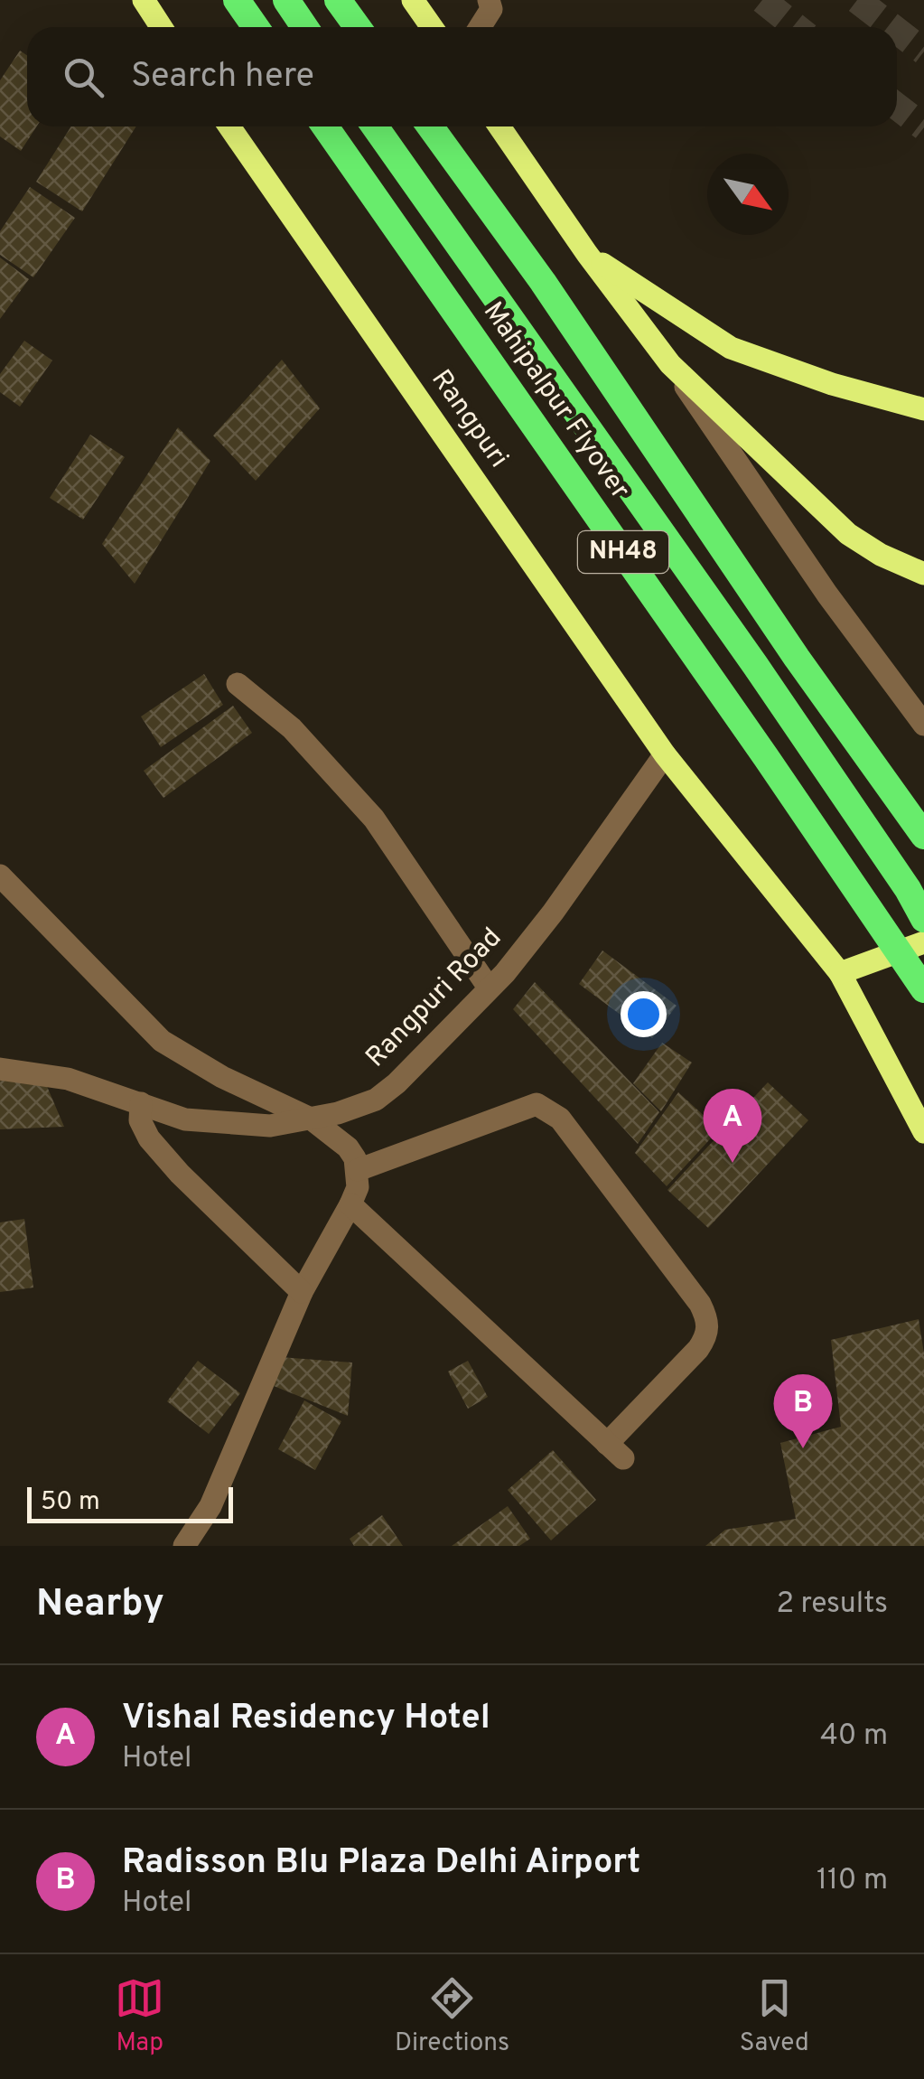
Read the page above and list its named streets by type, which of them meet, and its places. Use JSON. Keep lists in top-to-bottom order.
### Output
{
  "streets": {
    "highway": ["Mahipalpur Flyover", "NH48"],
    "main road": ["Rangpuri"],
    "street": ["Rangpuri Road"]
  },
  "crossings": [
    ["Rangpuri", "Rangpuri Road"]
  ],
  "scale_bar": "50 m",
  "north": "bottom right",
  "page": {
    "search": "Search here",
    "pins": ["A", "B"],
    "scale": "50 m",
    "heading": ["Nearby", "2 results"],
    "list": [
      {
        "mark": "A",
        "name": "Vishal Residency Hotel",
        "note": "Hotel",
        "value": "40 m"
      },
      {
        "mark": "B",
        "name": "Radisson Blu Plaza Delhi Airport",
        "note": "Hotel",
        "value": "110 m"
      }
    ],
    "nav": ["Map", "Directions", "Saved"]
  }
}
